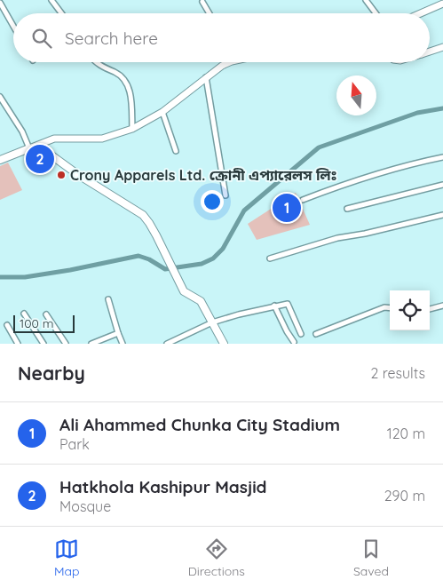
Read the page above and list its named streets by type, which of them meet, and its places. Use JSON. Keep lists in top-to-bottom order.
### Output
{
  "places": ["Crony Apparels Ltd. ক্রোনী এপ্যারেলস লিঃ"],
  "scale_bar": "100 m",
  "north": "top",
  "page": {
    "search": "Search here",
    "pins": ["2", "1"],
    "scale": "100 m",
    "heading": ["Nearby", "2 results"],
    "list": [
      {
        "mark": "1",
        "name": "Ali Ahammed Chunka City Stadium",
        "note": "Park",
        "value": "120 m"
      },
      {
        "mark": "2",
        "name": "Hatkhola Kashipur Masjid",
        "note": "Mosque",
        "value": "290 m"
      }
    ],
    "nav": ["Map", "Directions", "Saved"]
  }
}
